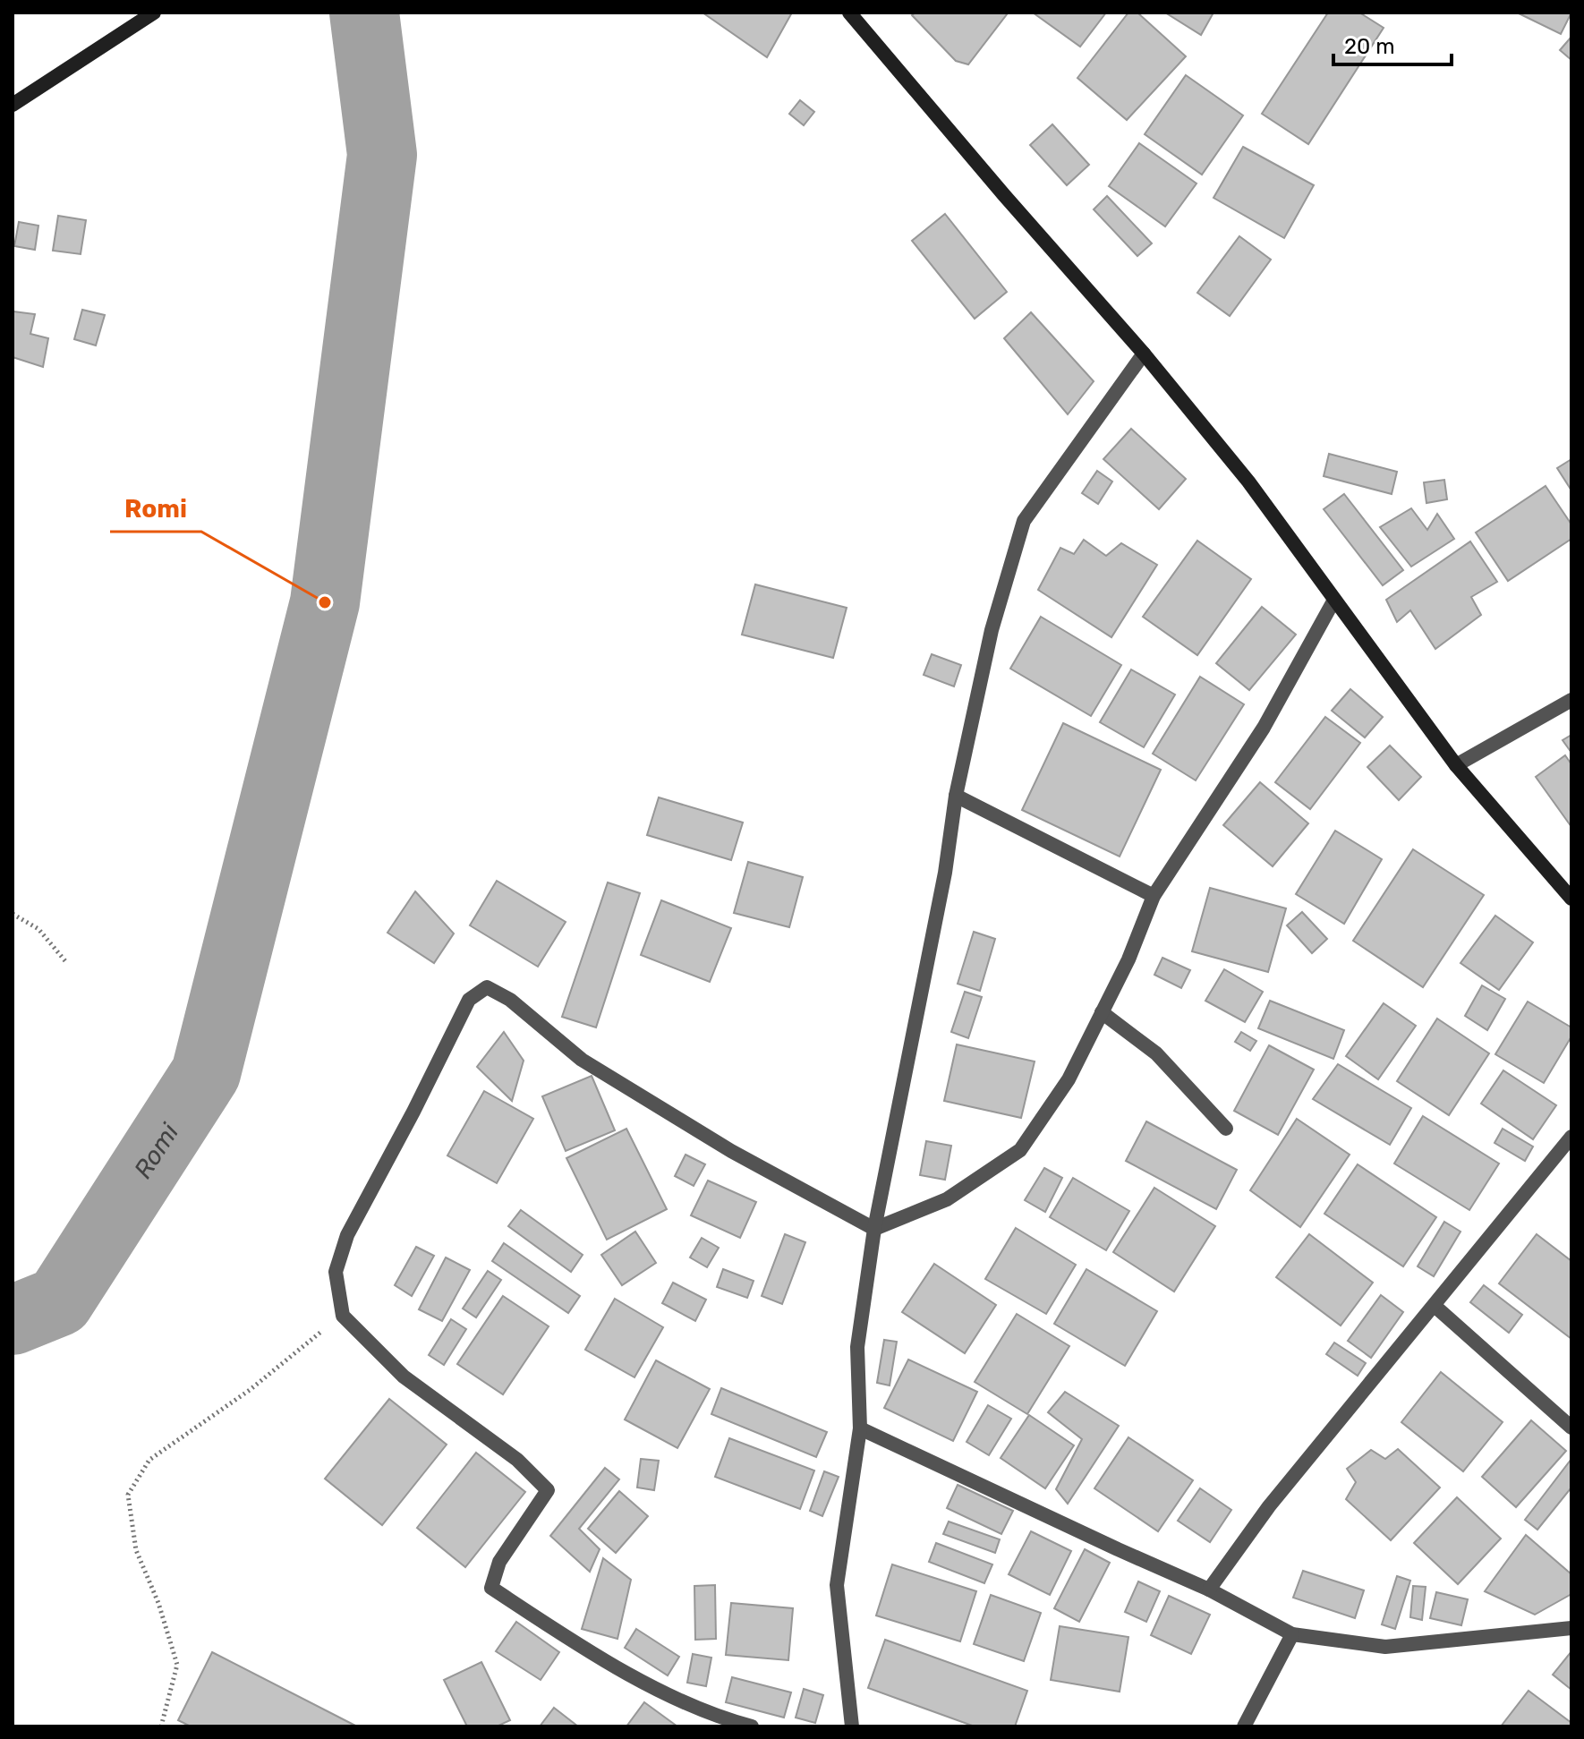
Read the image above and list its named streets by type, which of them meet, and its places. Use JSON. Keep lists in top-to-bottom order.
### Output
{
  "water": ["Romi"],
  "places": ["Romi"],
  "scale_bar": "20 m"
}
